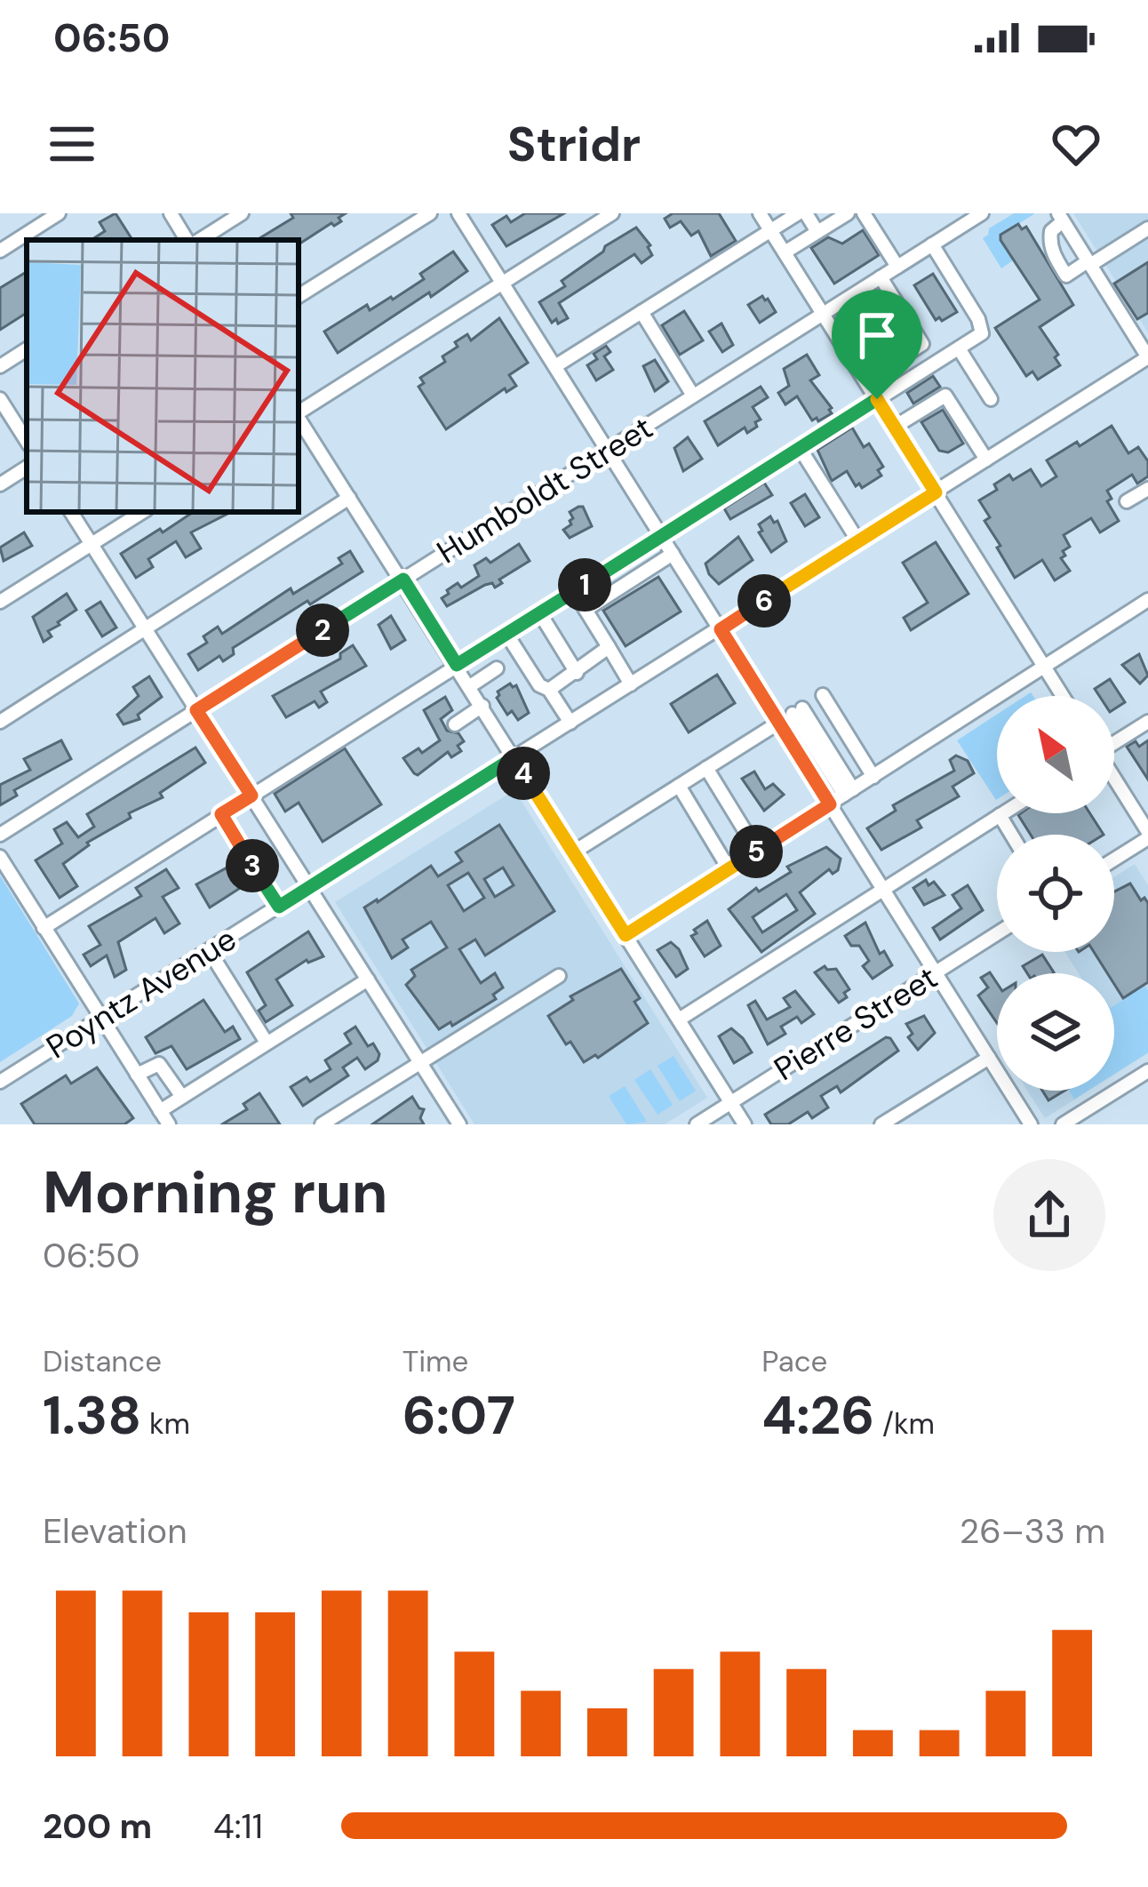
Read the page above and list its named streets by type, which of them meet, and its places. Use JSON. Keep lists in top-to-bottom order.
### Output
{
  "streets": {
    "street": ["Humboldt Street", "Poyntz Avenue", "Pierre Street"]
  },
  "north": "top left",
  "page": {
    "status": "06:50",
    "header": "Stridr",
    "pins": [
      "1",
      "6",
      "2",
      "4",
      "5",
      "3"
    ],
    "heading": ["Morning run", "06:50"],
    "stats": [
      ["Distance", "1.38 km"],
      ["Time", "6:07"],
      ["Pace", "4:26 /km"]
    ],
    "chart": ["Elevation", "26–33 m"],
    "list": [
      {
        "name": "200 m",
        "note": "4:11"
      }
    ]
  }
}
